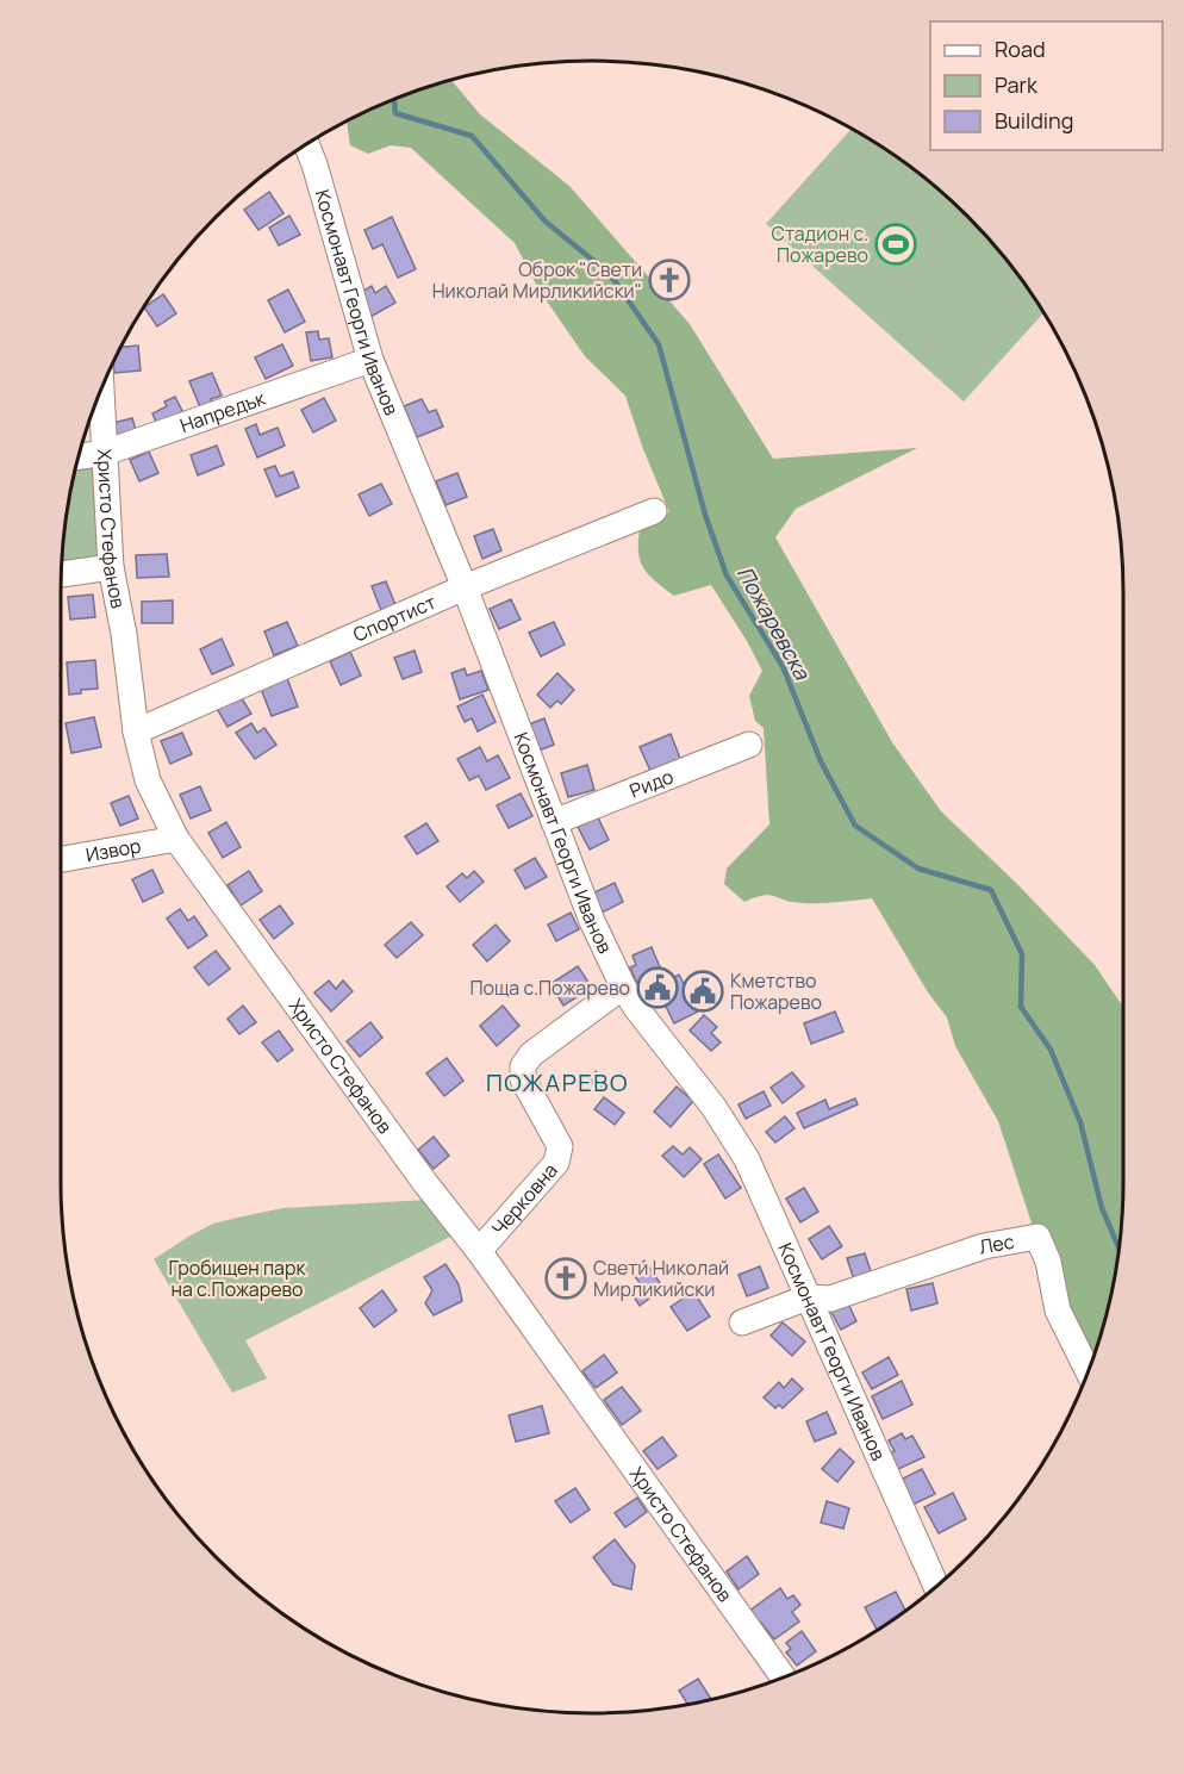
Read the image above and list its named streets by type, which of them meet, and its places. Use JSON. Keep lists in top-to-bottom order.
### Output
{
  "streets": {
    "street": [
      "Космонавт Георги Иванов",
      "Напредък",
      "Христо Стефанов",
      "Спортист",
      "Ридо",
      "Извор",
      "Черковна",
      "Лес"
    ]
  },
  "crossings": [
    ["Космонавт Георги Иванов", "Напредък"],
    ["Космонавт Георги Иванов", "Спортист"],
    ["Космонавт Георги Иванов", "Ридо"],
    ["Космонавт Георги Иванов", "Черковна"],
    ["Космонавт Георги Иванов", "Лес"],
    ["Напредък", "Христо Стефанов"],
    ["Христо Стефанов", "Спортист"],
    ["Христо Стефанов", "Извор"],
    ["Христо Стефанов", "Черковна"]
  ],
  "districts": ["ПОЖАРЕВО"],
  "water": ["Пожаревска"],
  "parks": ["Гробищен парк на с.Пожарево"],
  "places": {
    "sports": ["Стадион с. Пожарево"],
    "church": ["Оброк \"Свети Николай Мирликийски\"", "Свети Николай Мирликийски"],
    "public building": ["Поща с.Пожарево", "Кметство Пожарево"]
  },
  "legend": ["Road", "Park", "Building"]
}
